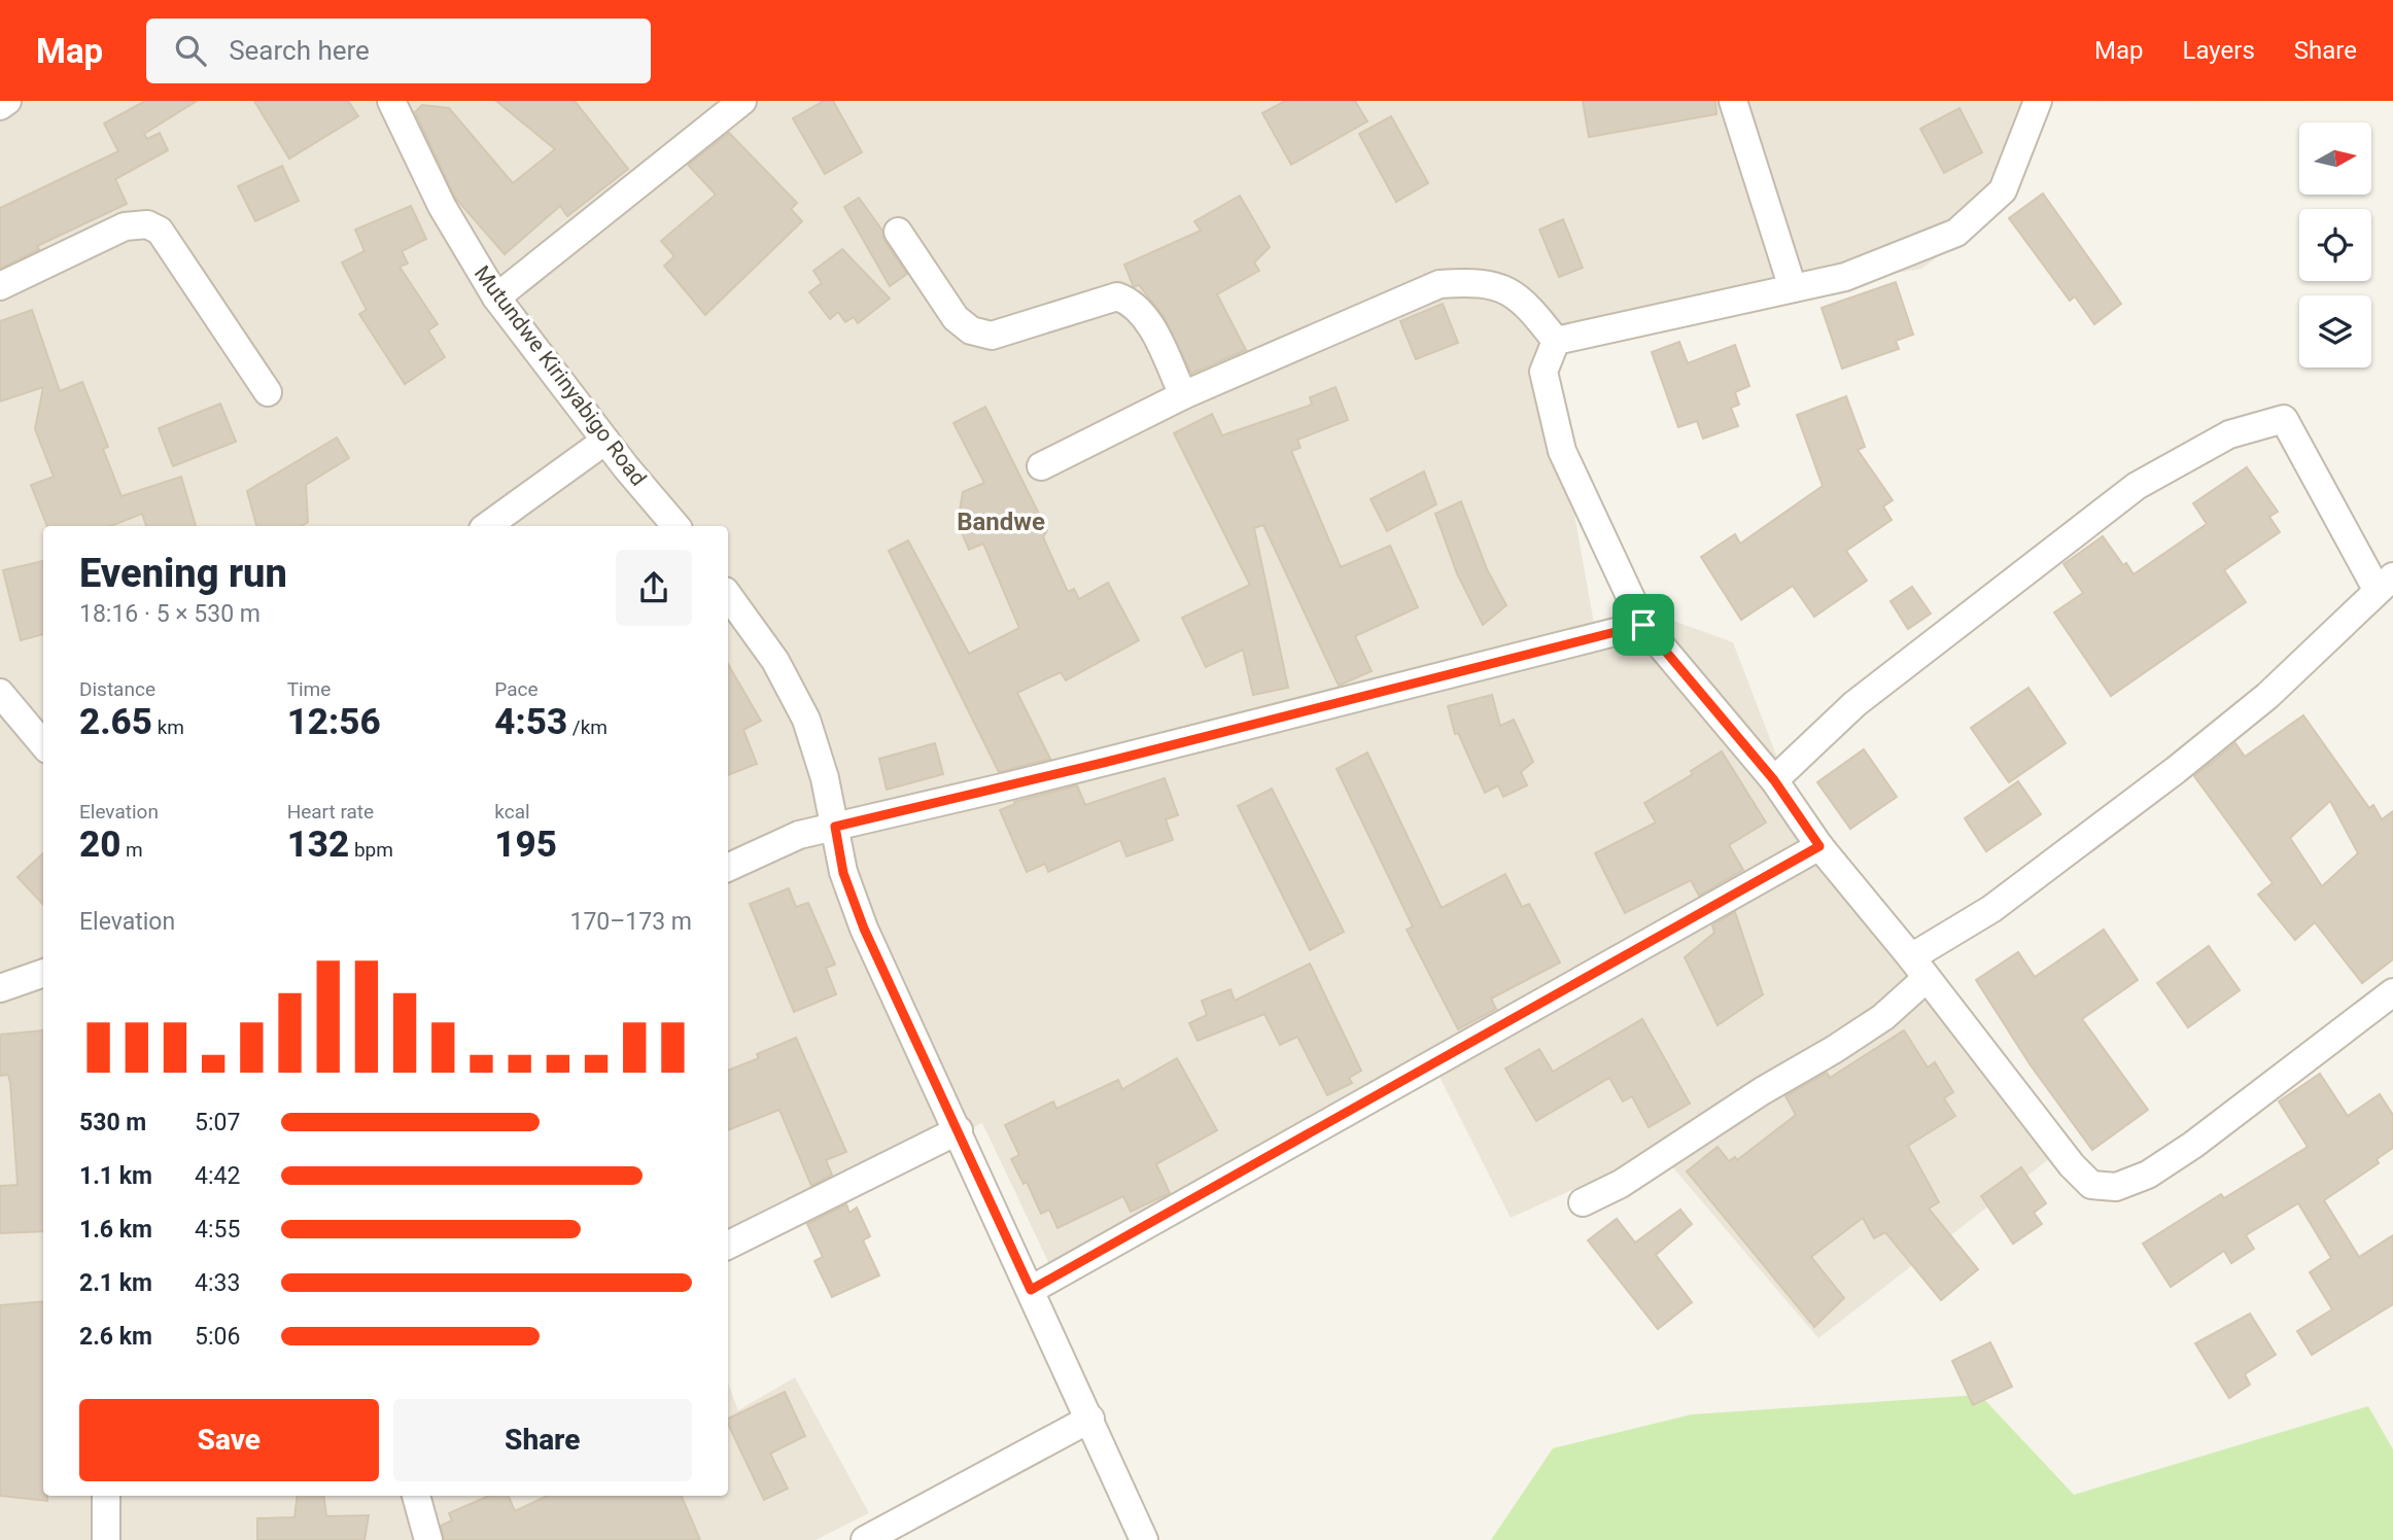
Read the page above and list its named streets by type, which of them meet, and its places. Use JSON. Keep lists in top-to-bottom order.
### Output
{
  "streets": {
    "street": ["Mutundwe Kirinyabigo Road"]
  },
  "districts": ["Bandwe"],
  "north": "right",
  "page": {
    "header": "Map",
    "search": "Search here",
    "nav": ["Map", "Layers", "Share"],
    "heading": ["Evening run", "18:16 · 5 × 530 m"],
    "stats": [
      ["Distance", "2.65 km"],
      ["Time", "12:56"],
      ["Pace", "4:53 /km"],
      ["Elevation", "20 m"],
      ["Heart rate", "132 bpm"],
      ["kcal", "195"]
    ],
    "chart": ["Elevation", "170–173 m"],
    "list": [
      {
        "name": "530 m",
        "note": "5:07"
      },
      {
        "name": "1.1 km",
        "note": "4:42"
      },
      {
        "name": "1.6 km",
        "note": "4:55"
      },
      {
        "name": "2.1 km",
        "note": "4:33"
      },
      {
        "name": "2.6 km",
        "note": "5:06"
      }
    ],
    "buttons": ["Save", "Share"]
  }
}
